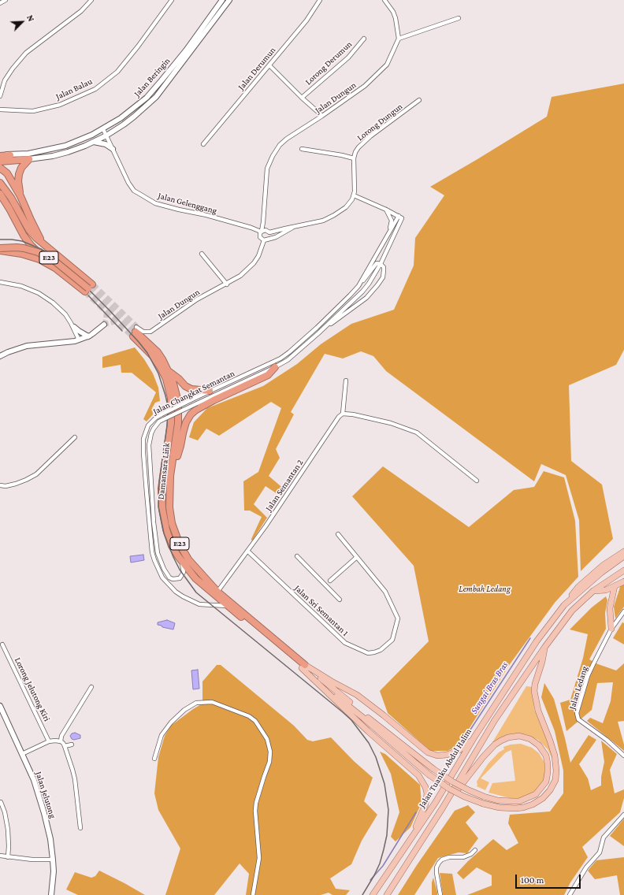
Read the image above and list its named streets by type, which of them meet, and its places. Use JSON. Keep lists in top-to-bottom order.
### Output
{
  "streets": {
    "highway": ["E23", "Damansara Link"],
    "main road": ["Jalan Tuanku Abdul Halim"],
    "street": [
      "Lorong Derumun",
      "Jalan Derumun",
      "Jalan Beringin",
      "Jalan Balau",
      "Jalan Dungun",
      "Lorong Dungun",
      "Jalan Gelenggang",
      "Jalan Changkat Semantan",
      "Jalan Semantan 2",
      "Jalan Sri Semantan 1",
      "Jalan Ledang",
      "Lorong Jelutong Kiri",
      "Jalan Jelutong"
    ]
  },
  "crossings": [
    ["Jalan Beringin", "Jalan Gelenggang"],
    ["Jalan Dungun", "Jalan Gelenggang"],
    ["Jalan Dungun", "Damansara Link"],
    ["Jalan Changkat Semantan", "Damansara Link"],
    ["Damansara Link", "Jalan Semantan 2"],
    ["Jalan Semantan 2", "Jalan Sri Semantan 1"]
  ],
  "water": ["Sungai Bras Bras"],
  "parks": ["Lembah Ledang"],
  "scale_bar": "100 m",
  "north": "top right"
}
